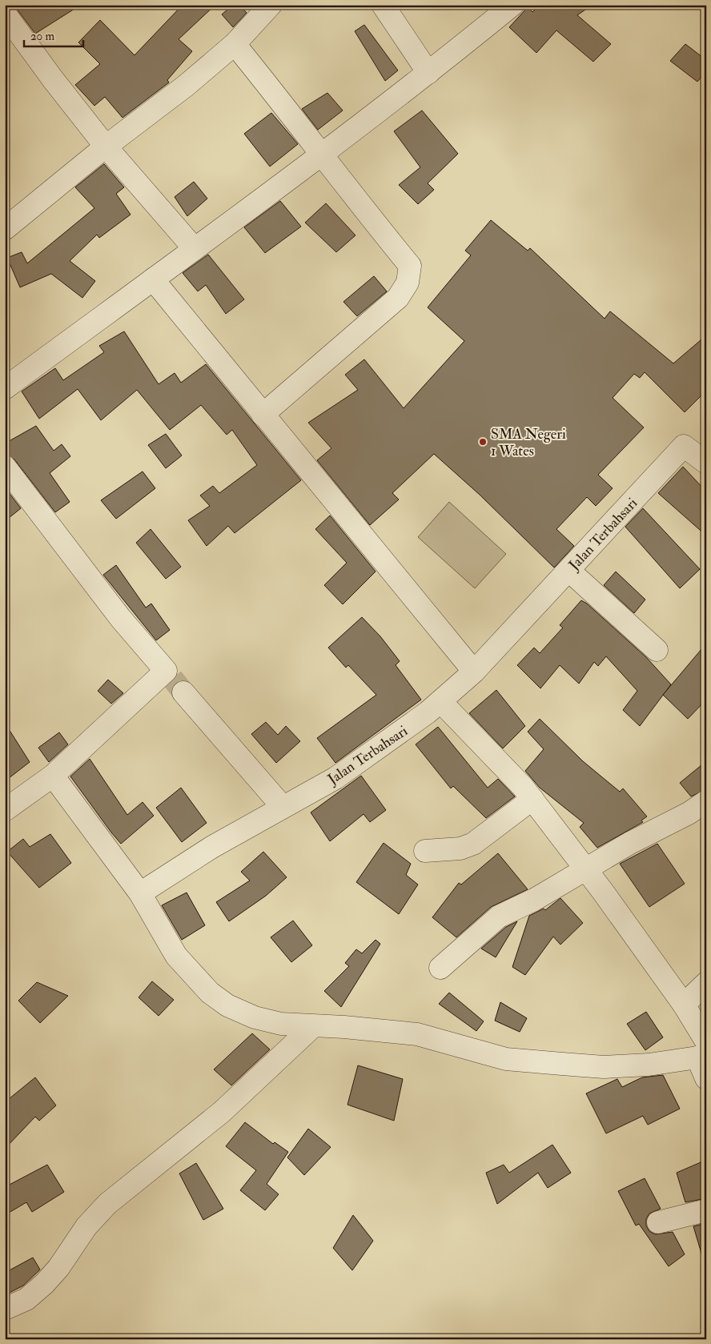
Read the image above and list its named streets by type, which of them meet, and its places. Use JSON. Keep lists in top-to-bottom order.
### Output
{
  "streets": {
    "street": ["Jalan Terbahsari"]
  },
  "places": ["SMA Negeri 1 Wates"],
  "scale_bar": "20 m"
}
